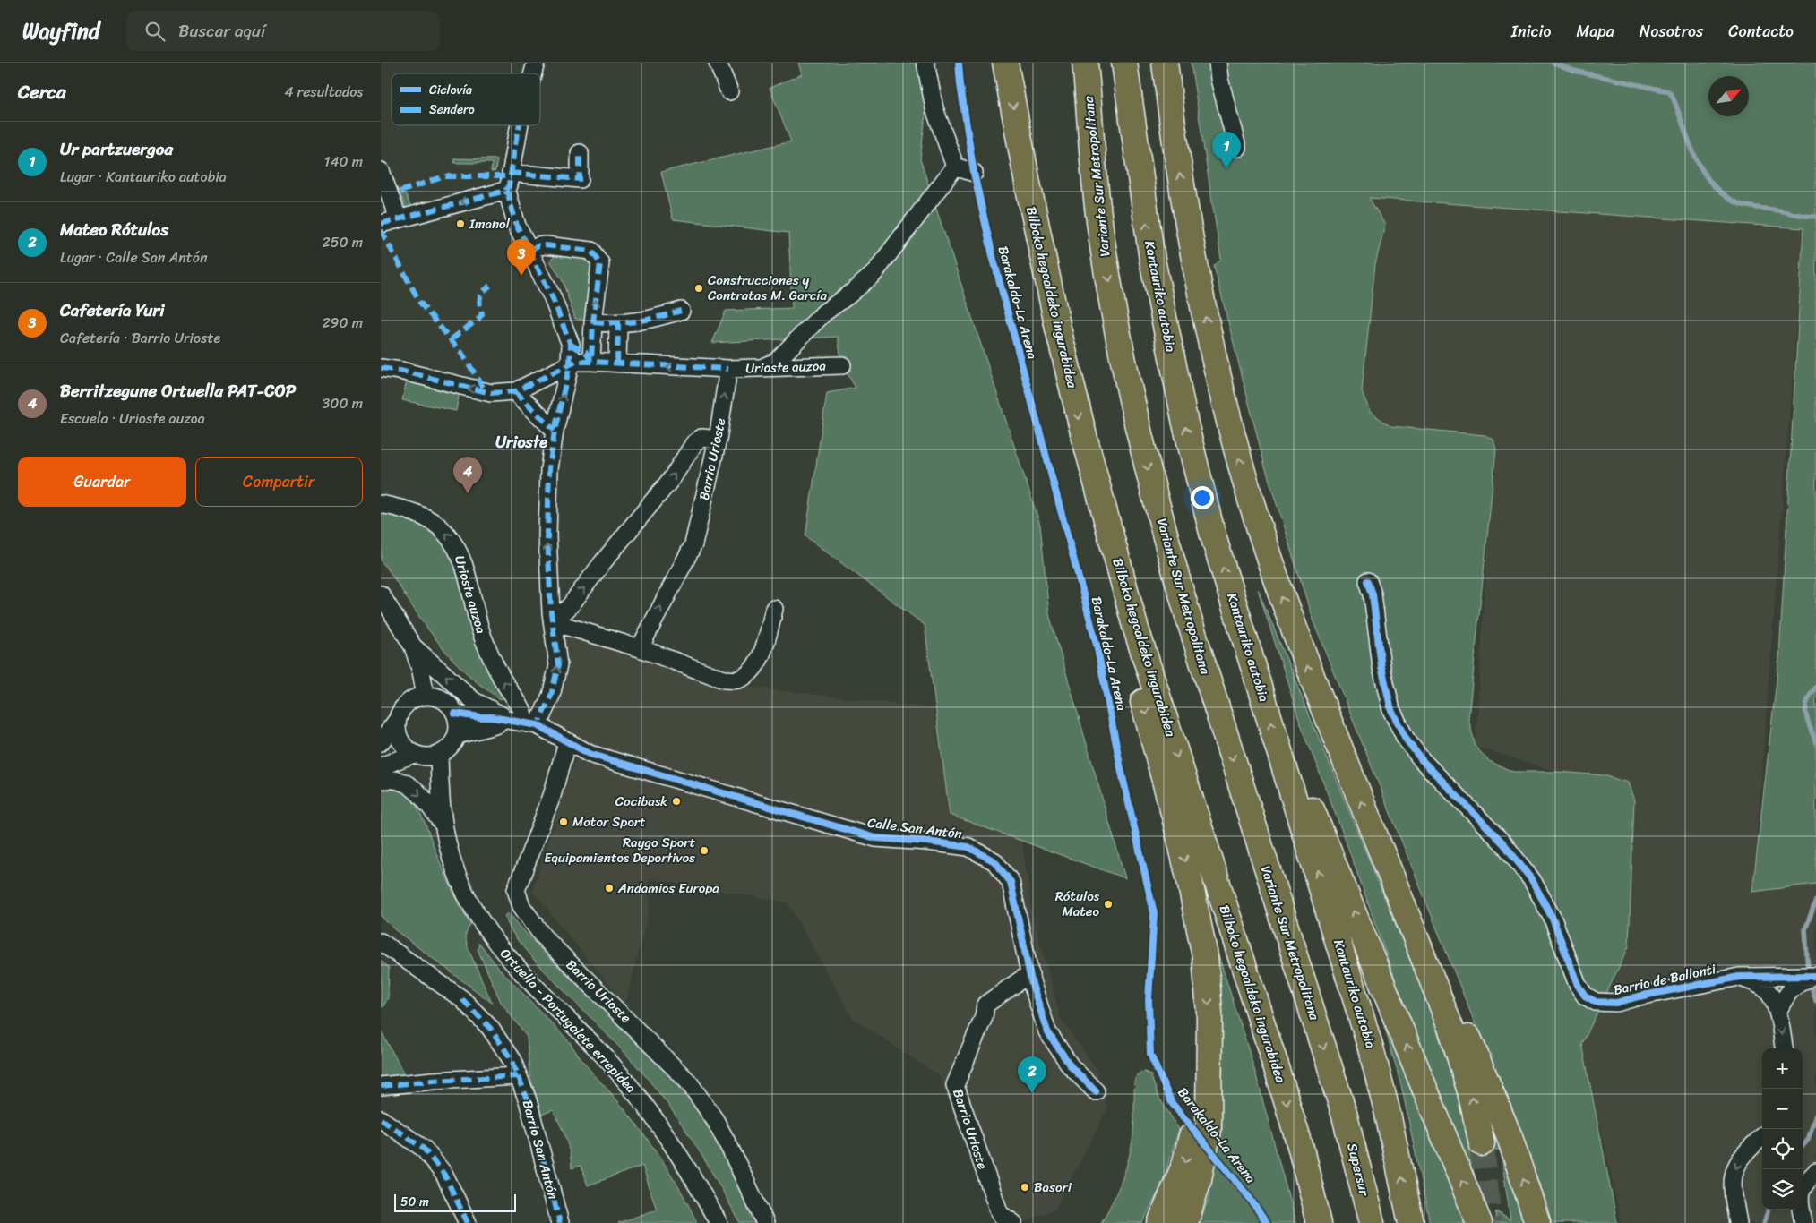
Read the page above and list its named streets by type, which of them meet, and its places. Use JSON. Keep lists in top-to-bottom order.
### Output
{
  "streets": {
    "highway": [
      "Variante Sur Metropolitana",
      "Kantauriko autobia",
      "Bilboko hegoaldeko ingurabidea",
      "Supersur"
    ],
    "street": [
      "Urioste auzoa",
      "Barrio Urioste",
      "Calle San Antón",
      "Barrio de Ballonti",
      "Ortuella - Portugalete errepidea",
      "Barrio San Antón"
    ],
    "cycle path": ["Barakaldo-La Arena"]
  },
  "crossings": [
    ["Variante Sur Metropolitana", "Supersur"],
    ["Urioste auzoa", "Barrio Urioste"],
    ["Urioste auzoa", "Calle San Antón"],
    ["Barrio Urioste", "Calle San Antón"]
  ],
  "districts": ["Urioste"],
  "places": [
    "Imanol",
    "Construcciones y Contratas M. García",
    "Cocibask",
    "Motor Sport",
    "Raygo Sport Equipamientos Deportivos",
    "Andamios Europa",
    "Rótulos Mateo",
    "Basori"
  ],
  "legend": ["Ciclovía", "Sendero"],
  "scale_bar": "50 m",
  "north": "top right",
  "page": {
    "header": "Wayfind",
    "search": "Buscar aquí",
    "nav": [
      "Inicio",
      "Mapa",
      "Nosotros",
      "Contacto"
    ],
    "heading": ["Cerca", "4 resultados"],
    "list": [
      {
        "mark": "1",
        "name": "Ur partzuergoa",
        "note": "Lugar · Kantauriko autobia",
        "value": "140 m"
      },
      {
        "mark": "2",
        "name": "Mateo Rótulos",
        "note": "Lugar · Calle San Antón",
        "value": "250 m"
      },
      {
        "mark": "3",
        "name": "Cafetería Yuri",
        "note": "Cafetería · Barrio Urioste",
        "value": "290 m"
      },
      {
        "mark": "4",
        "name": "Berritzegune Ortuella PAT-COP",
        "note": "Escuela · Urioste auzoa",
        "value": "300 m"
      }
    ],
    "pins": [
      "1",
      "3",
      "4",
      "2"
    ],
    "buttons": ["Guardar", "Compartir"],
    "map_buttons": ["+", "−"],
    "scale": "50 m"
  }
}
